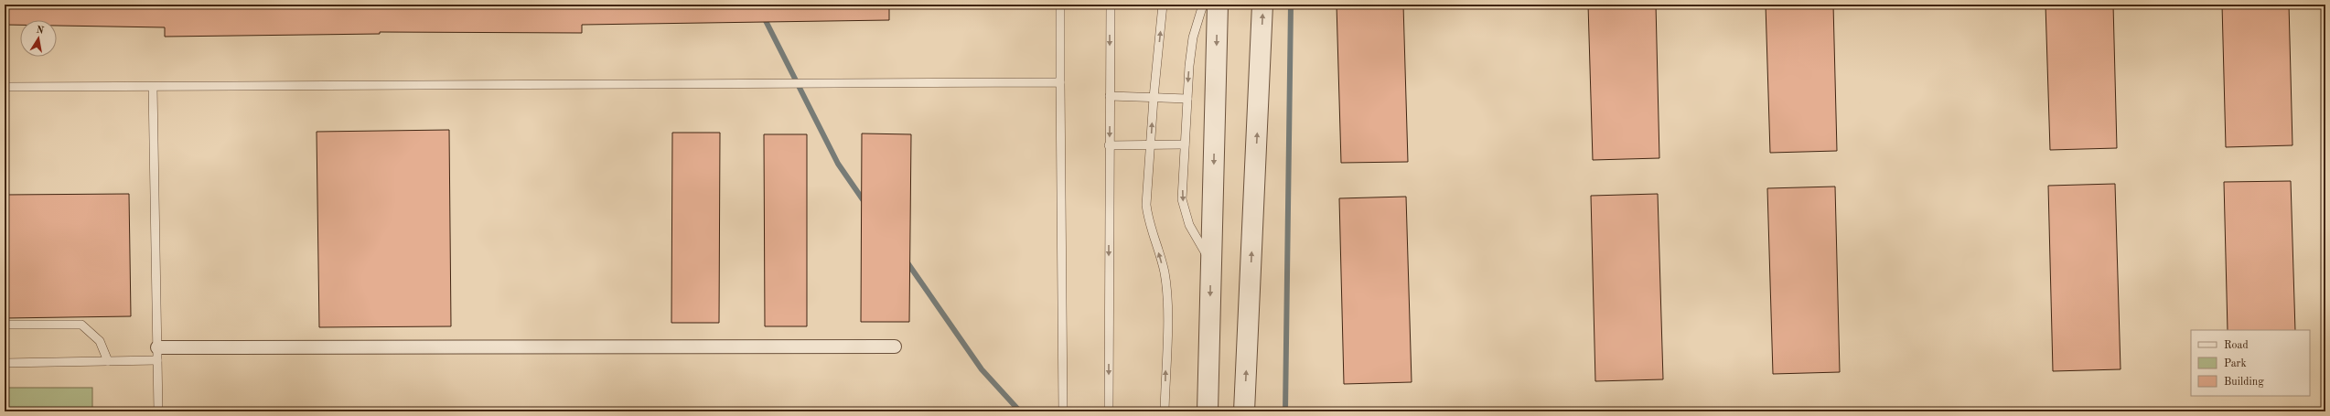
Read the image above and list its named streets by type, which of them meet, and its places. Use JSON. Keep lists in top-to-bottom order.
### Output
{
  "legend": ["Road", "Park", "Building"],
  "north": "top"
}
